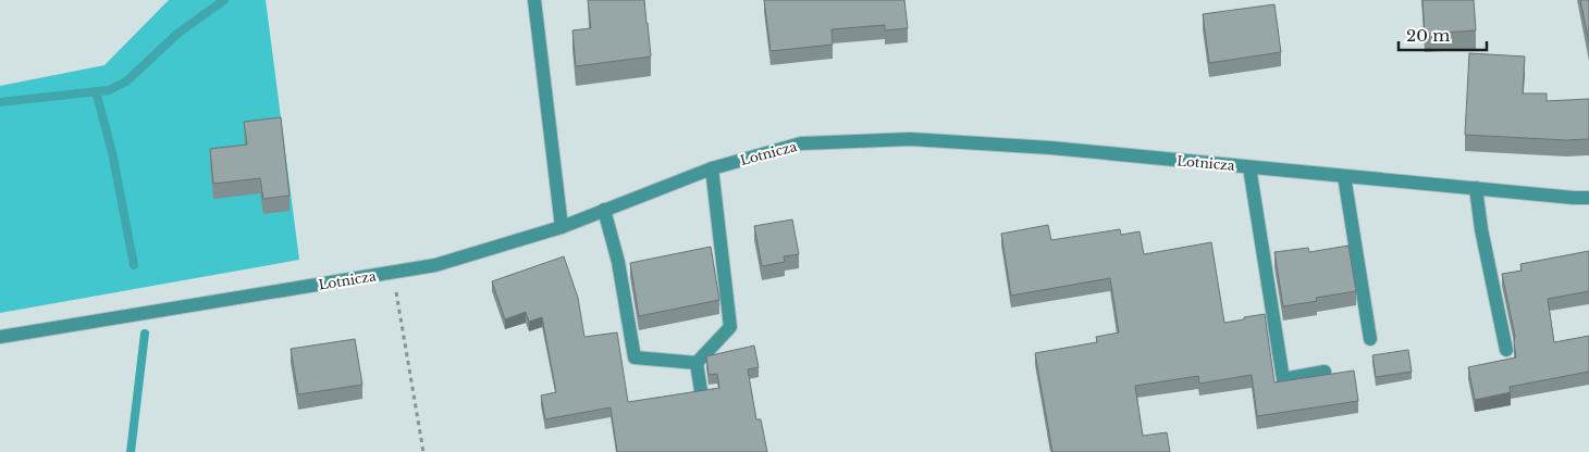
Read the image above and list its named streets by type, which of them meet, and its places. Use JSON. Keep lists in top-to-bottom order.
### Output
{
  "streets": {
    "street": ["Lotnicza"]
  },
  "scale_bar": "20 m"
}
